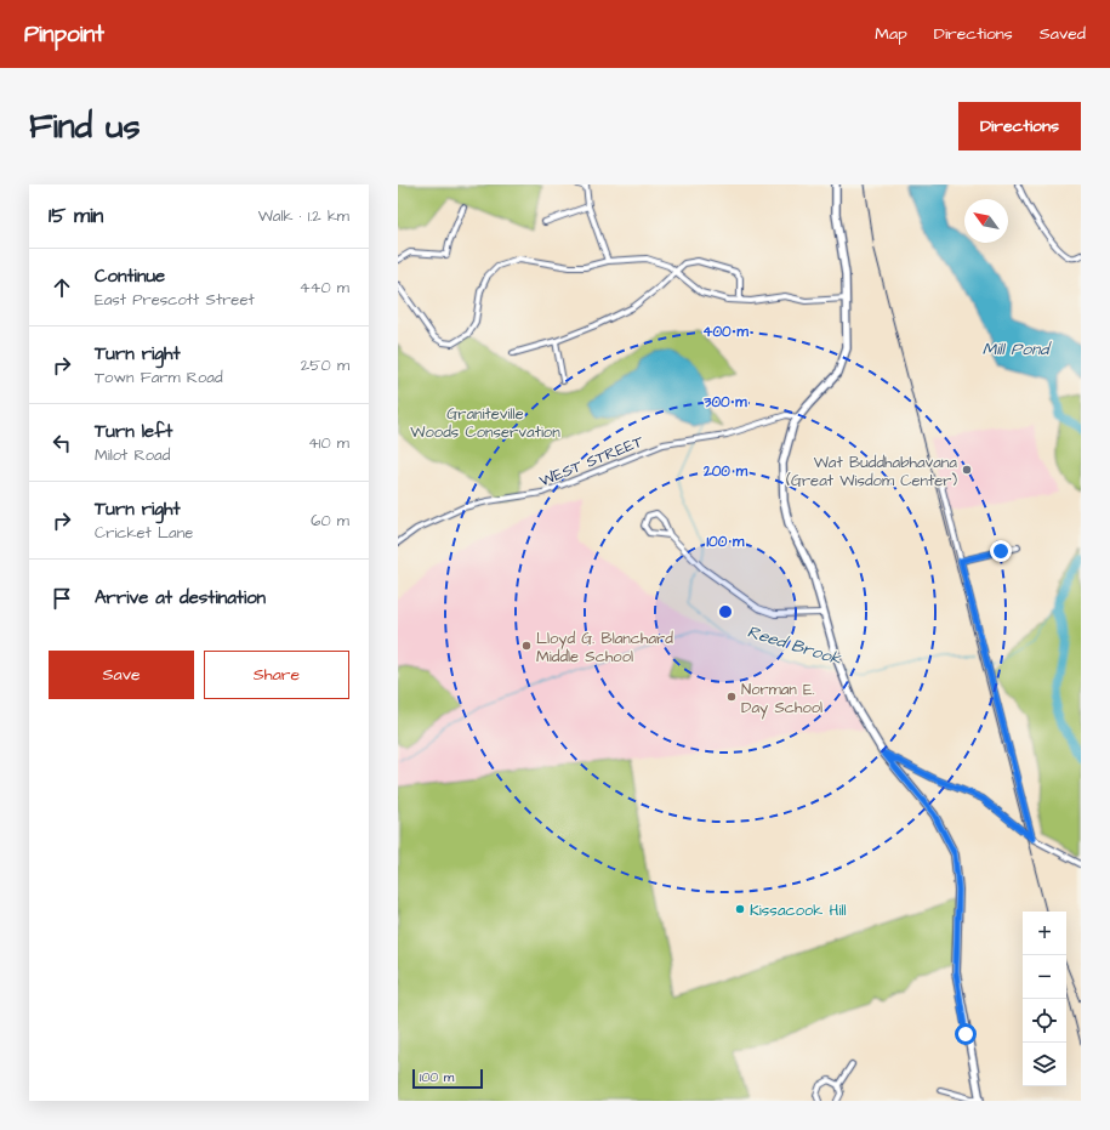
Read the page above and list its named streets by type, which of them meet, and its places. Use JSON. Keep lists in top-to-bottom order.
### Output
{
  "streets": {
    "street": ["WEST STREET"]
  },
  "water": ["Mill Pond", "Reed Brook"],
  "parks": ["Graniteville Woods Conservation"],
  "places": [
    "Wat Buddhabhavana (Great Wisdom Center)",
    "Lloyd G. Blanchard Middle School",
    "Norman E. Day School",
    "Kissacook Hill"
  ],
  "scale_bar": "100 m",
  "north": "top left",
  "page": {
    "header": "Pinpoint",
    "nav": ["Map", "Directions", "Saved"],
    "buttons": [
      "Directions",
      ["Save", "Share"]
    ],
    "title": "Find us",
    "heading": ["15 min", "Walk · 1.2 km"],
    "list": [
      ["Continue", "East Prescott Street", "440 m"],
      ["Turn right", "Town Farm Road", "250 m"],
      ["Turn left", "Milot Road", "410 m"],
      ["Turn right", "Cricket Lane", "60 m"],
      "Arrive at destination"
    ],
    "map_buttons": ["+", "−"],
    "scale": "100 m"
  },
  "rings": [
    "400 m",
    "300 m",
    "200 m",
    "100 m"
  ]
}
